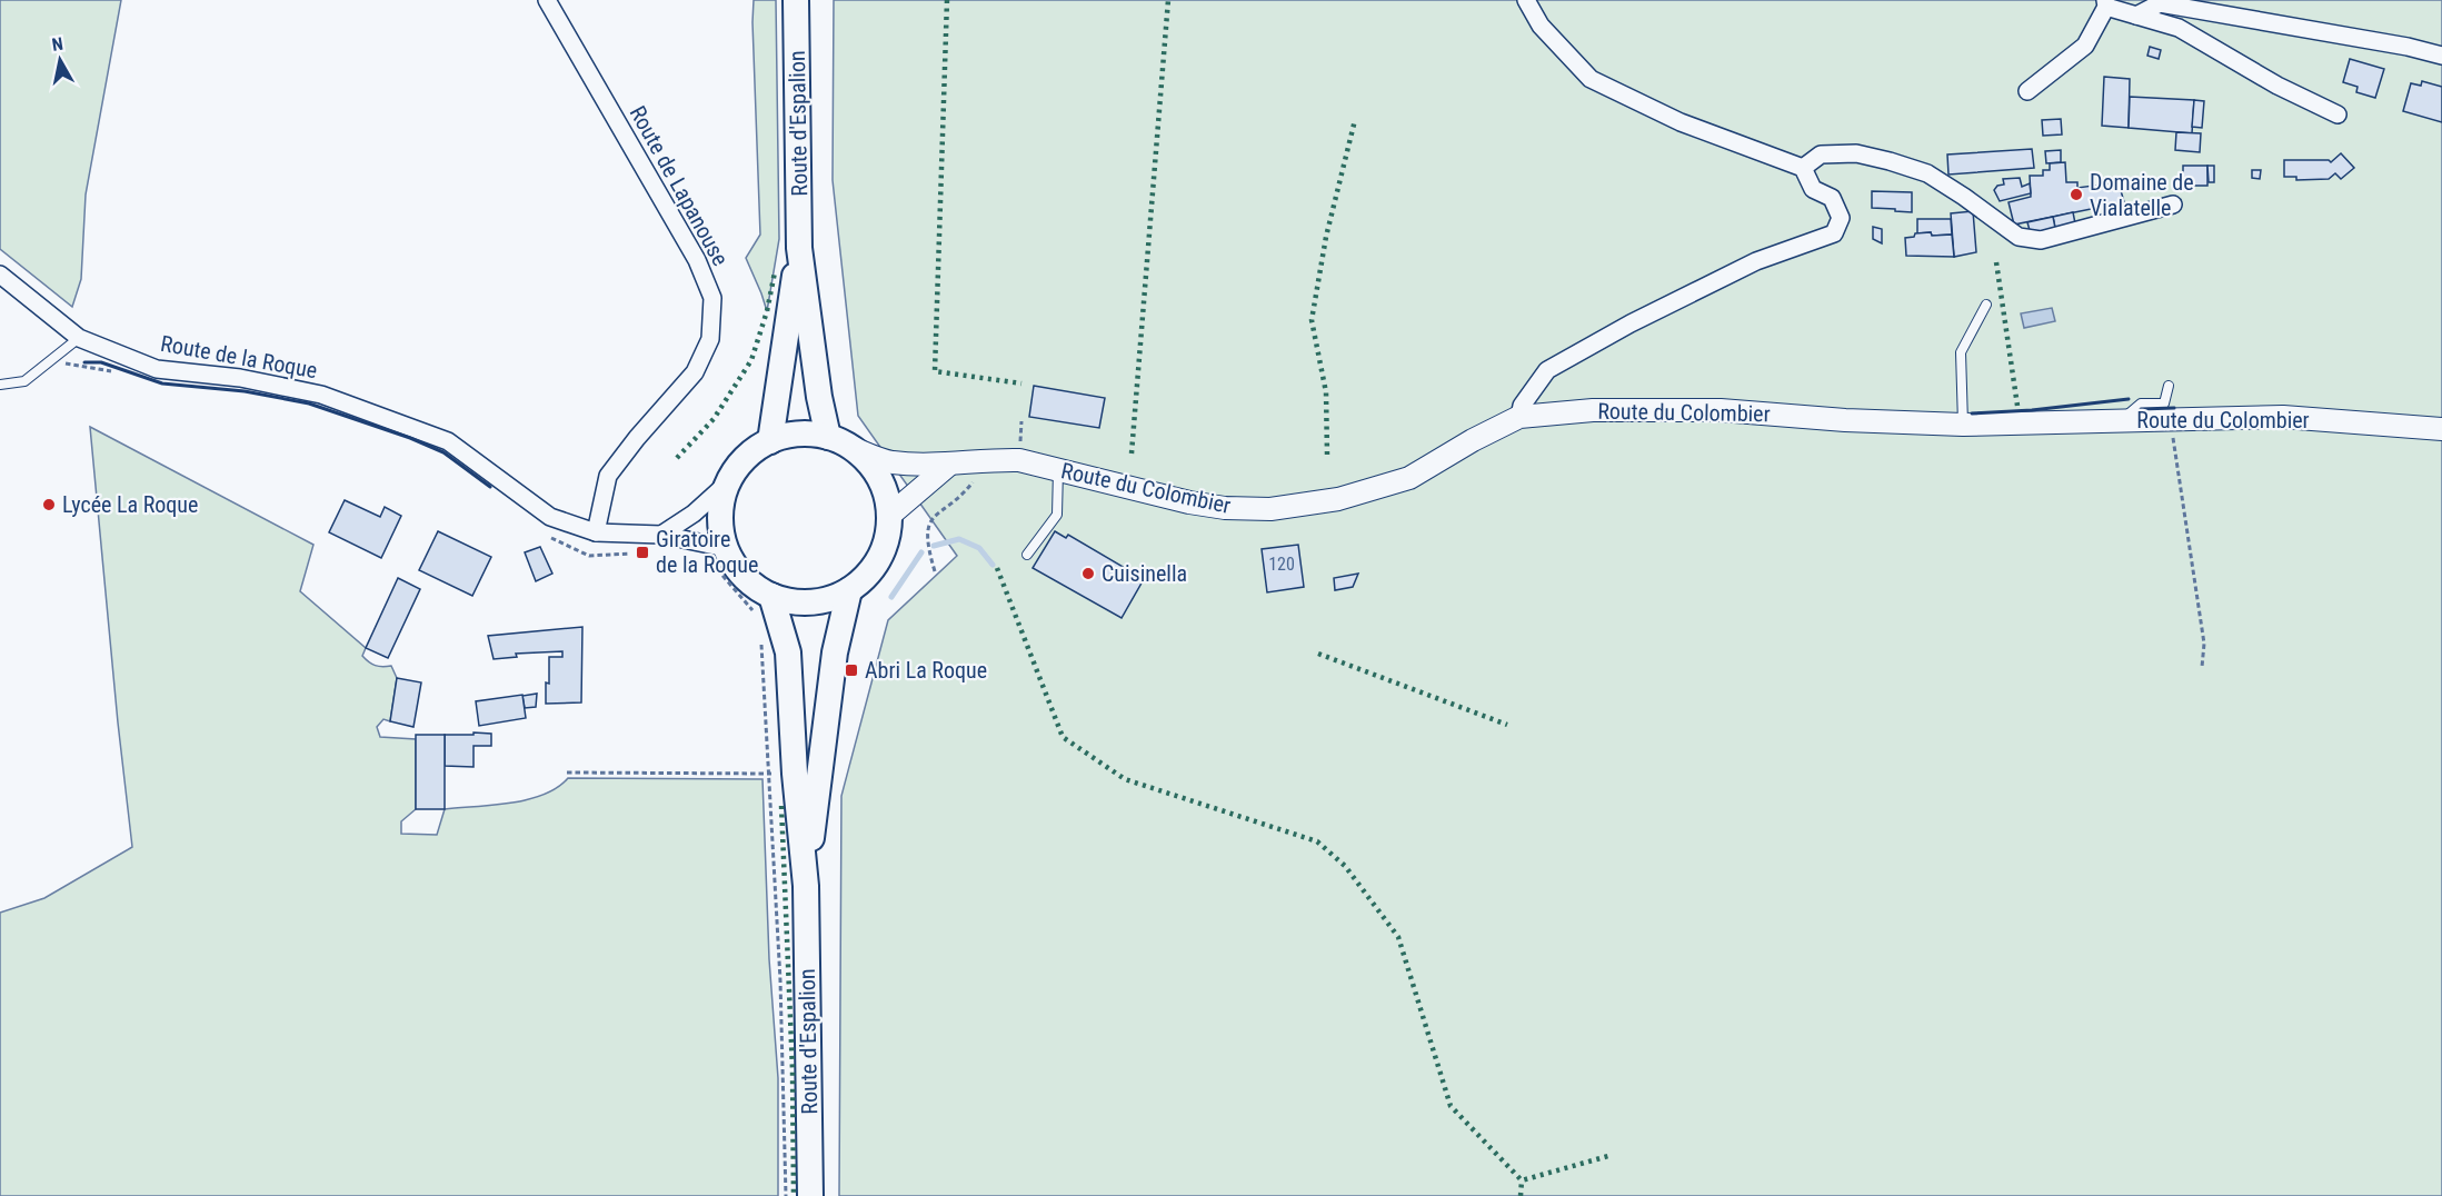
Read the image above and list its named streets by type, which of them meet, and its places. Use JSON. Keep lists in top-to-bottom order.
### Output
{
  "streets": {
    "main road": ["Route d'Espalion"],
    "street": ["Route de Lapanouse", "Route de la Roque", "Route du Colombier"]
  },
  "crossings": [
    ["Route d'Espalion", "Route de la Roque"],
    ["Route d'Espalion", "Route du Colombier"],
    ["Route de Lapanouse", "Route de la Roque"],
    ["Route de la Roque", "Route du Colombier"]
  ],
  "places": {
    "other": ["Domaine de Vialatelle", "Lycée La Roque", "Cuisinella"],
    "transit": ["Giratoire de la Roque", "Abri La Roque"]
  },
  "house_numbers": ["120"],
  "north": "top"
}
